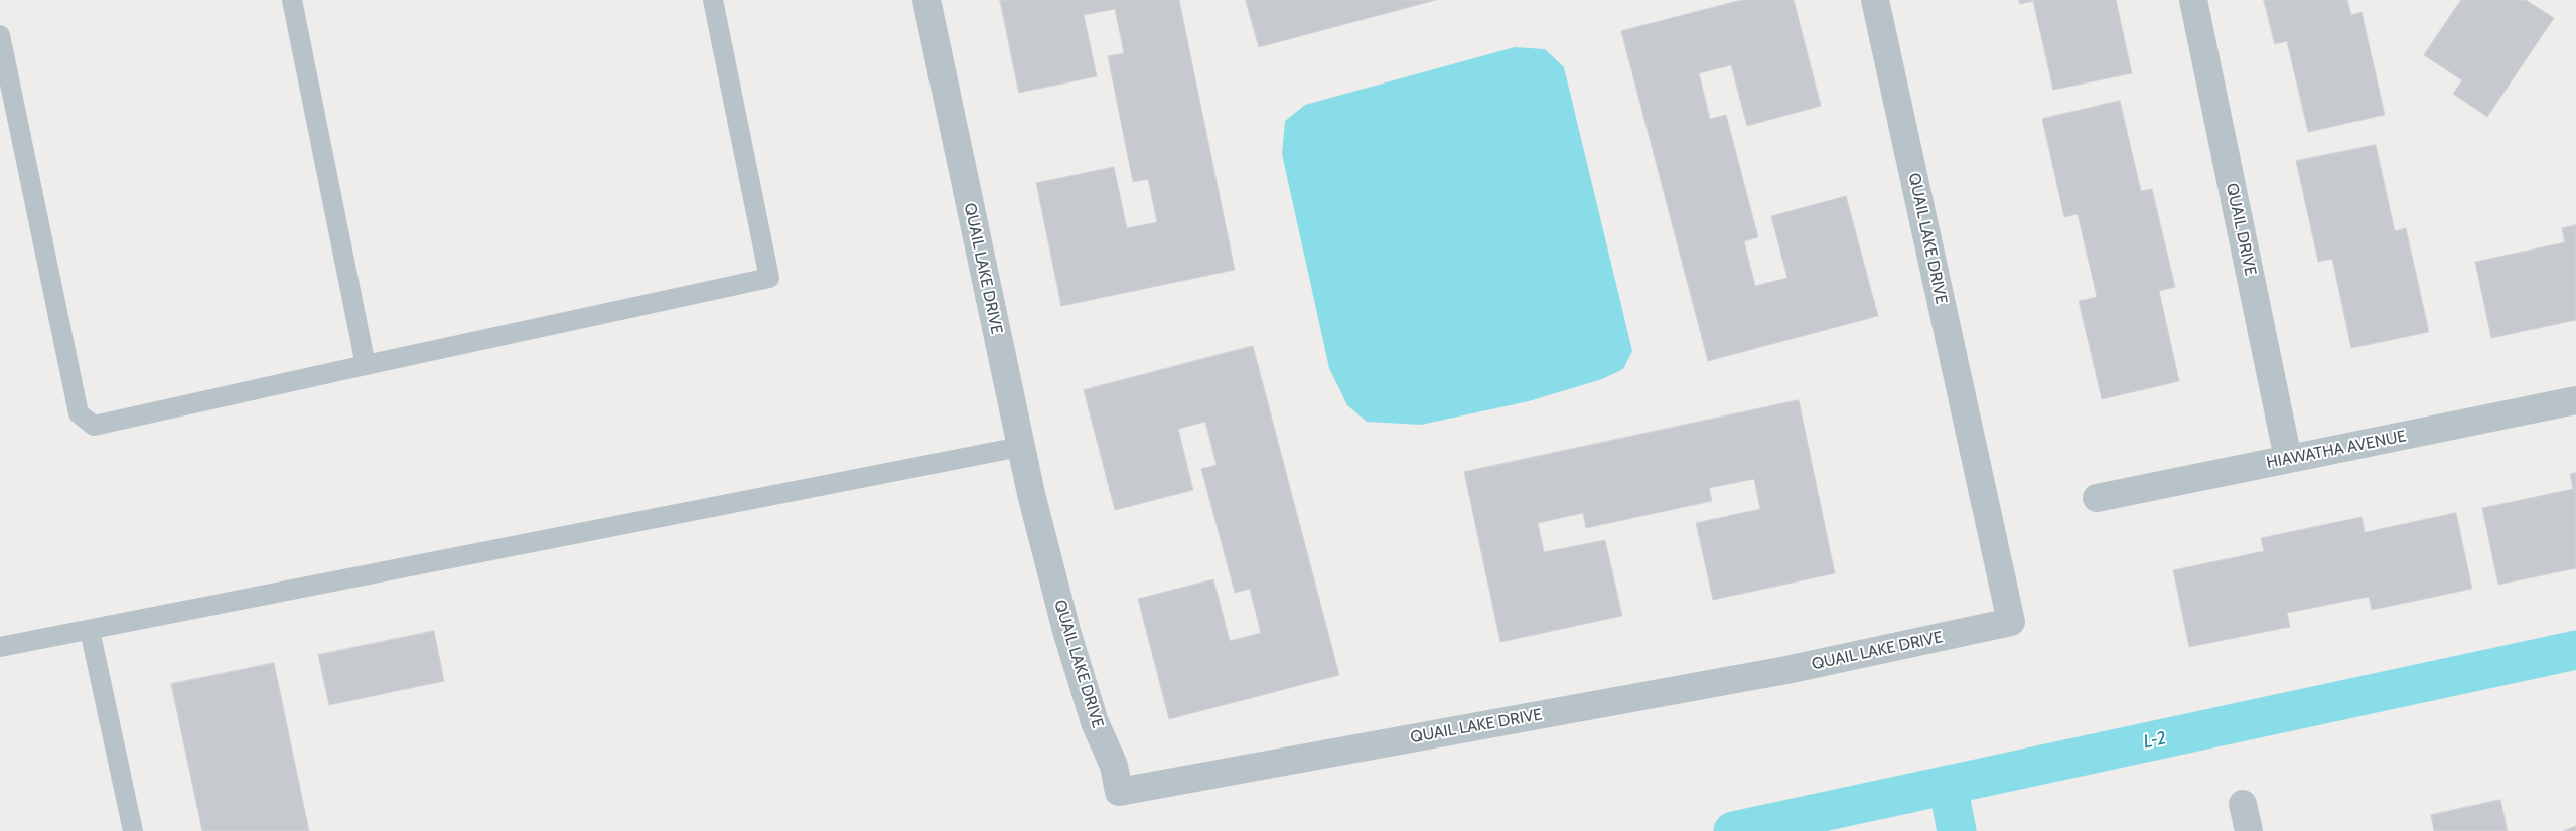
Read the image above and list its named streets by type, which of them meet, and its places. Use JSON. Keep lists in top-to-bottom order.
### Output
{
  "streets": {
    "street": ["QUAIL DRIVE", "QUAIL LAKE DRIVE", "HIAWATHA AVENUE"]
  },
  "crossings": [
    ["QUAIL DRIVE", "HIAWATHA AVENUE"]
  ],
  "water": ["L-2"]
}
